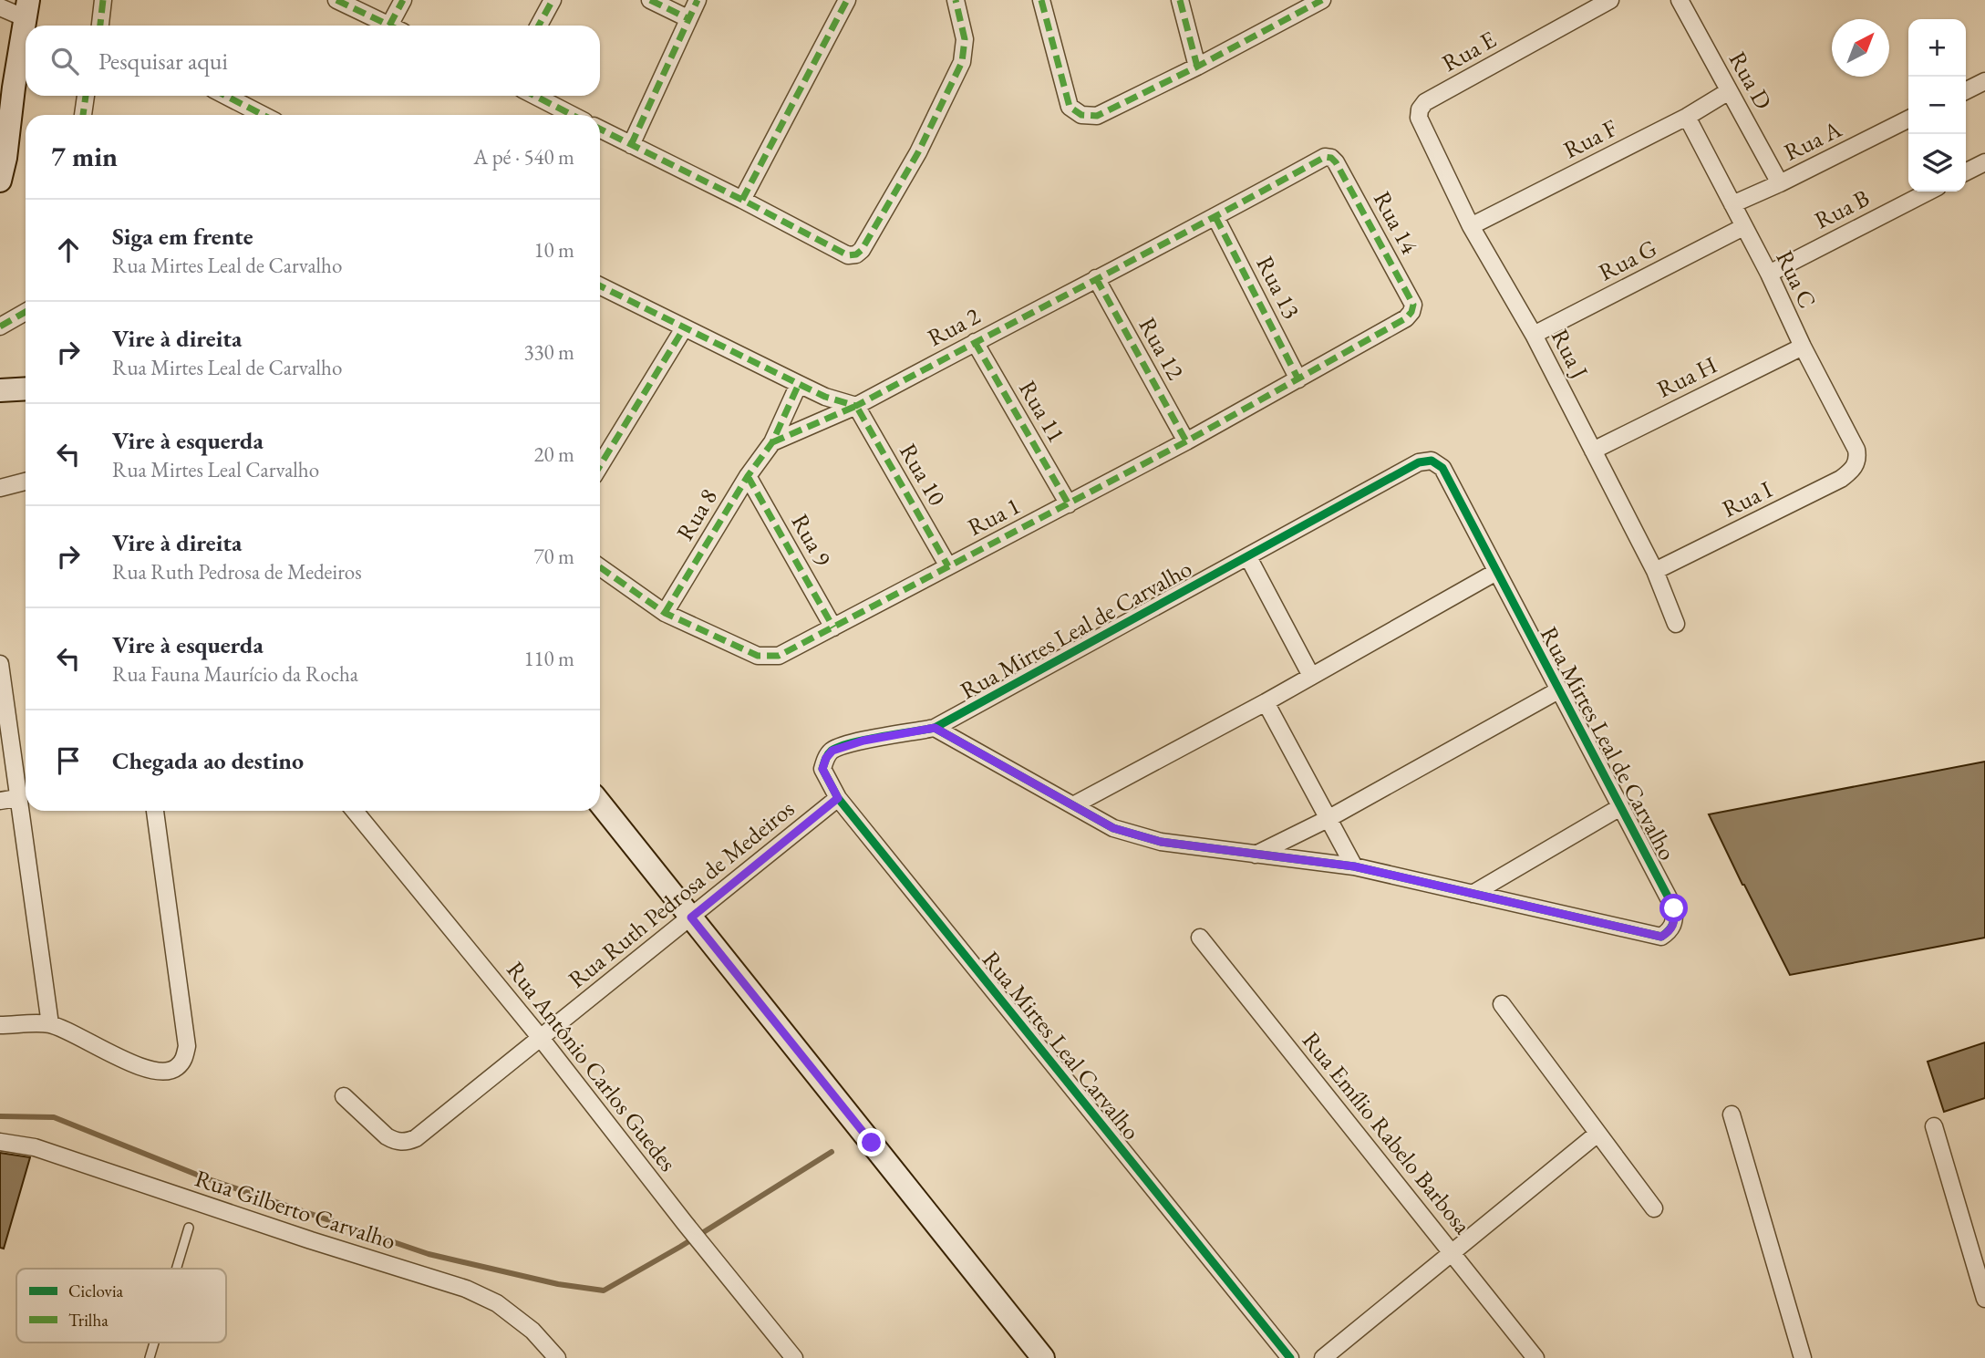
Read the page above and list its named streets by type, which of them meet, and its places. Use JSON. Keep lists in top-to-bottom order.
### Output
{
  "streets": {
    "street": [
      "Rua E",
      "Rua D",
      "Rua F",
      "Rua A",
      "Rua B",
      "Rua 14",
      "Rua G",
      "Rua C",
      "Rua 13",
      "Rua 2",
      "Rua 12",
      "Rua J",
      "Rua H",
      "Rua 11",
      "Rua 10",
      "Rua I",
      "Rua 8",
      "Rua 1",
      "Rua 9",
      "Rua Mirtes Leal de Carvalho",
      "Rua Ruth Pedrosa de Medeiros",
      "Rua Mirtes Leal Carvalho",
      "Rua Antônio Carlos Guedes",
      "Rua Emílio Rabelo Barbosa",
      "Rua Gilberto Carvalho"
    ]
  },
  "crossings": [
    ["Rua E", "Rua J"],
    ["Rua D", "Rua F"],
    ["Rua D", "Rua A"],
    ["Rua F", "Rua C"],
    ["Rua F", "Rua J"],
    ["Rua A", "Rua C"],
    ["Rua B", "Rua C"],
    ["Rua 14", "Rua 2"],
    ["Rua 14", "Rua 1"],
    ["Rua G", "Rua C"],
    ["Rua G", "Rua J"],
    ["Rua C", "Rua H"],
    ["Rua C", "Rua I"],
    ["Rua 13", "Rua 2"],
    ["Rua 13", "Rua 1"],
    ["Rua 2", "Rua 12"],
    ["Rua 2", "Rua 11"],
    ["Rua 2", "Rua 10"],
    ["Rua 12", "Rua 1"],
    ["Rua J", "Rua H"],
    ["Rua J", "Rua I"],
    ["Rua 11", "Rua 1"],
    ["Rua 10", "Rua 1"],
    ["Rua 8", "Rua 1"],
    ["Rua 8", "Rua 9"],
    ["Rua 1", "Rua 9"],
    ["Rua Mirtes Leal de Carvalho", "Rua Mirtes Leal Carvalho"],
    ["Rua Ruth Pedrosa de Medeiros", "Rua Mirtes Leal Carvalho"],
    ["Rua Ruth Pedrosa de Medeiros", "Rua Antônio Carlos Guedes"]
  ],
  "legend": ["Ciclovia", "Trilha"],
  "north": "top right",
  "page": {
    "map_buttons": ["+", "−"],
    "search": "Pesquisar aqui",
    "heading": ["7 min", "A pé · 540 m"],
    "list": [
      ["Siga em frente", "Rua Mirtes Leal de Carvalho", "10 m"],
      ["Vire à direita", "Rua Mirtes Leal de Carvalho", "330 m"],
      ["Vire à esquerda", "Rua Mirtes Leal Carvalho", "20 m"],
      ["Vire à direita", "Rua Ruth Pedrosa de Medeiros", "70 m"],
      ["Vire à esquerda", "Rua Fauna Maurício da Rocha", "110 m"],
      "Chegada ao destino"
    ]
  }
}
